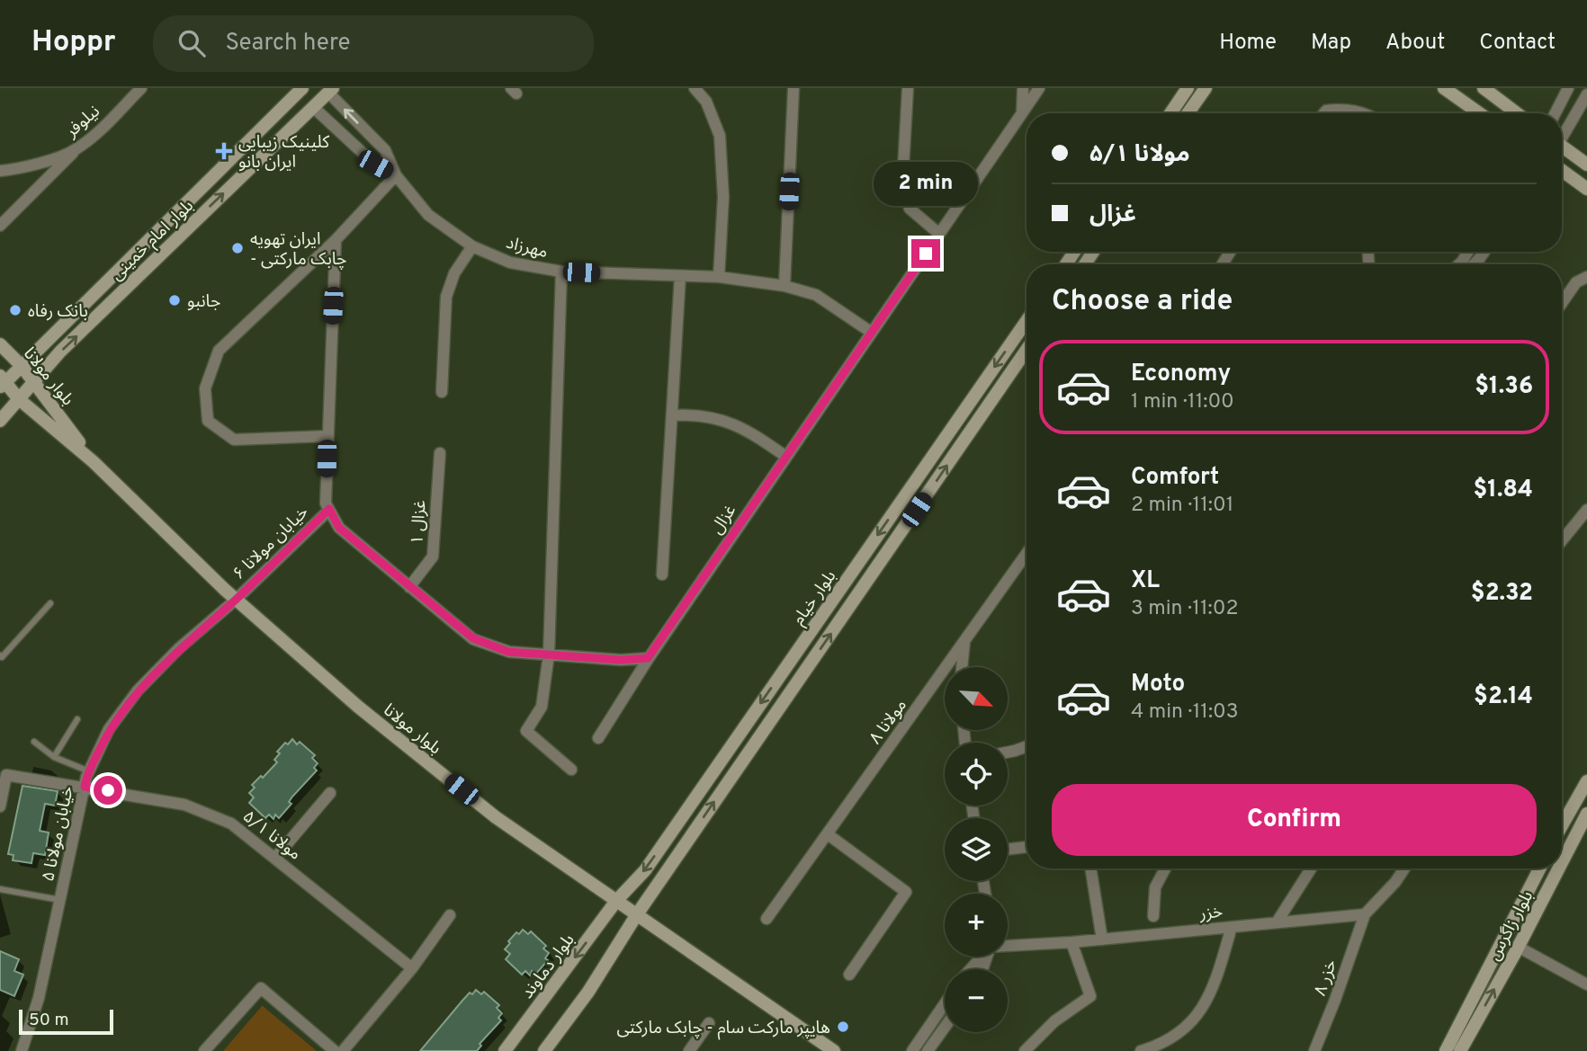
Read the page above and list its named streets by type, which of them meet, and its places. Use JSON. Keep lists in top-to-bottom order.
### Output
{
  "streets": {
    "street": [
      "نیلوفر",
      "بلوار امام خمینی",
      "مهرزاد",
      "بلوار مولانا",
      "غزال",
      "غزال ۱",
      "خیابان مولانا ۶",
      "بلوار خیام",
      "مولانا ۸",
      "خیابان مولانا ۵",
      "مولانا ۵/۱",
      "خزر",
      "بلوار زاگرس",
      "بلوار دماوند",
      "خزر ۸"
    ]
  },
  "crossings": [
    ["بلوار امام خمینی", "بلوار مولانا"],
    ["مهرزاد", "غزال"],
    ["بلوار مولانا", "خیابان مولانا ۶"],
    ["بلوار مولانا", "بلوار خیام"],
    ["بلوار مولانا", "خیابان مولانا ۵"],
    ["بلوار مولانا", "بلوار دماوند"],
    ["خیابان مولانا ۶", "خیابان مولانا ۵"],
    ["بلوار خیام", "بلوار دماوند"],
    ["خیابان مولانا ۵", "مولانا ۵/۱"],
    ["خزر", "خزر ۸"]
  ],
  "places": {
    "health": ["کلینیک زیبایی ایران بانو"],
    "other": [
      "ایران تهویه - چابک مارکتی",
      "جانبو",
      "بانک رفاه",
      "هایپر مارکت سام - چابک مارکتی"
    ]
  },
  "scale_bar": "50 m",
  "north": "bottom right",
  "page": {
    "header": "Hoppr",
    "search": "Search here",
    "nav": [
      "Home",
      "Map",
      "About",
      "Contact"
    ],
    "banner": ["مولانا ۵/۱", "غزال"],
    "bubble": "2 min",
    "heading": "Choose a ride",
    "list": [
      {
        "name": "Economy",
        "note": "1 min · 11:00",
        "value": "$1.36"
      },
      {
        "name": "Comfort",
        "note": "2 min · 11:01",
        "value": "$1.84"
      },
      {
        "name": "XL",
        "note": "3 min · 11:02",
        "value": "$2.32"
      },
      {
        "name": "Moto",
        "note": "4 min · 11:03",
        "value": "$2.14"
      }
    ],
    "map_buttons": ["+", "−"],
    "buttons": "Confirm",
    "scale": "50 m"
  }
}
